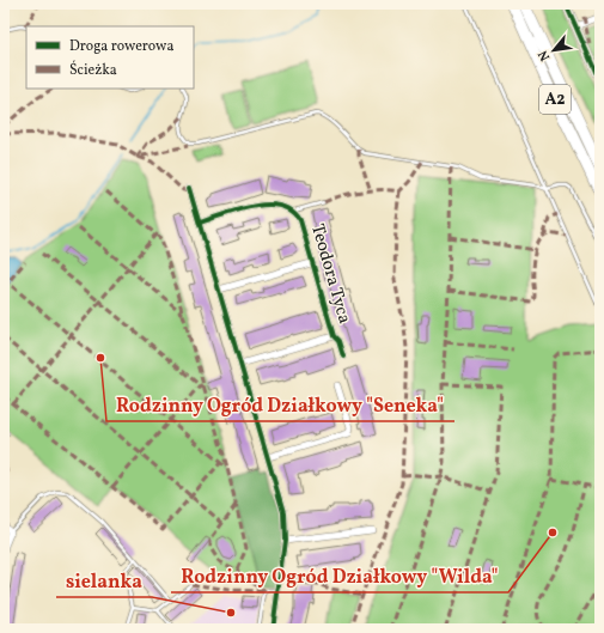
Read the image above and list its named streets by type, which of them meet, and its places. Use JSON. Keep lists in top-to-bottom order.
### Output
{
  "streets": {
    "highway": ["A2"],
    "street": ["Teodora Tyca"]
  },
  "places": ["Rodzinny Ogród Działkowy \"Seneka\"", "Rodzinny Ogród Działkowy \"Wilda\"", "sielanka"],
  "legend": ["Droga rowerowa", "Ścieżka"],
  "north": "bottom left"
}
